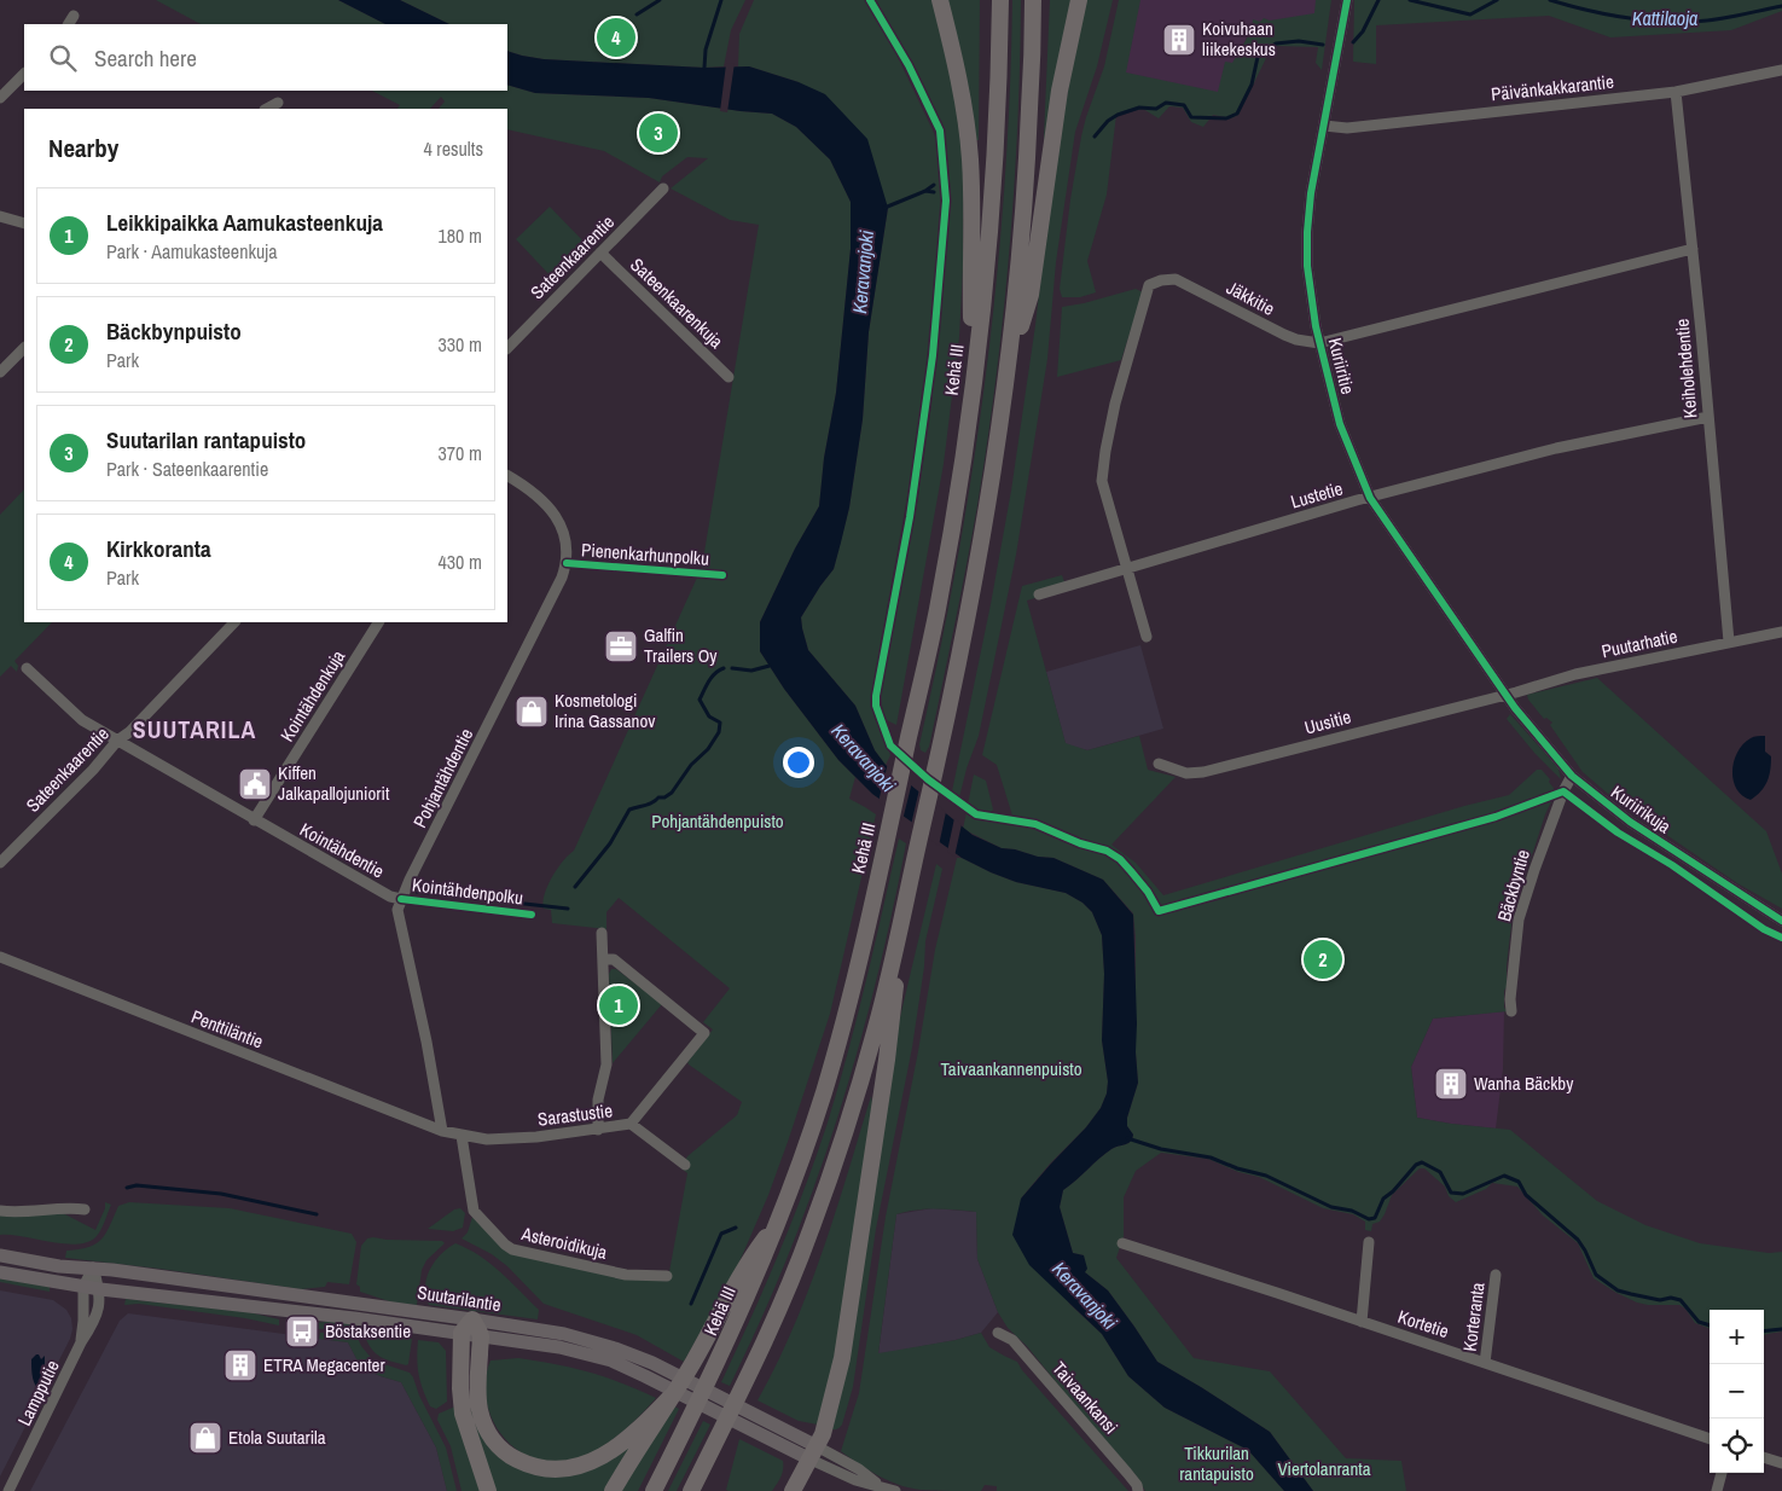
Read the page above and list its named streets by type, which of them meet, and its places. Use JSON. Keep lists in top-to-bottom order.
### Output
{
  "streets": {
    "highway": ["Kehä III"],
    "main road": ["Suutarilantie"],
    "street": [
      "Päivänkakkarantie",
      "Sateenkaarentie",
      "Jäkkitie",
      "Sateenkaarenkuja",
      "Kuriiritie",
      "Keiholehdentie",
      "Lustetie",
      "Puutarhatie",
      "Kointähdenkuja",
      "Uusitie",
      "Pohjantähdentie",
      "Kuriirikuja",
      "Kointähdentie",
      "Bäckbyntie",
      "Penttiläntie",
      "Sarastustie",
      "Asteroidikuja",
      "Korteranta",
      "Kortetie",
      "Lampputie",
      "Taivaankansi"
    ],
    "cycle path": ["Pienenkarhunpolku", "Kointähdenpolku"]
  },
  "crossings": [
    ["Päivänkakkarantie", "Kuriiritie"],
    ["Päivänkakkarantie", "Keiholehdentie"],
    ["Sateenkaarentie", "Sateenkaarenkuja"],
    ["Sateenkaarentie", "Kointähdentie"],
    ["Jäkkitie", "Kuriiritie"],
    ["Jäkkitie", "Keiholehdentie"],
    ["Jäkkitie", "Lustetie"],
    ["Kuriiritie", "Lustetie"],
    ["Kuriiritie", "Puutarhatie"],
    ["Kuriiritie", "Uusitie"],
    ["Kuriiritie", "Kuriirikuja"],
    ["Keiholehdentie", "Lustetie"],
    ["Keiholehdentie", "Puutarhatie"],
    ["Puutarhatie", "Uusitie"],
    ["Puutarhatie", "Kuriirikuja"],
    ["Kointähdenkuja", "Kointähdentie"],
    ["Uusitie", "Kuriirikuja"],
    ["Pohjantähdentie", "Kointähdentie"],
    ["Pohjantähdentie", "Penttiläntie"],
    ["Pohjantähdentie", "Sarastustie"],
    ["Kuriirikuja", "Bäckbyntie"],
    ["Penttiläntie", "Sarastustie"],
    ["Sarastustie", "Asteroidikuja"],
    ["Suutarilantie", "Lampputie"],
    ["Korteranta", "Kortetie"]
  ],
  "districts": ["SUUTARILA"],
  "water": ["Kattilaoja", "Keravanjoki"],
  "parks": [
    "Pohjantähdenpuisto",
    "Taivaankannenpuisto",
    "Tikkurilan rantapuisto",
    "Viertolanranta"
  ],
  "places": {
    "building": ["Koivuhaan liikekeskus", "Wanha Bäckby", "ETRA Megacenter"],
    "office": ["Galfin Trailers Oy"],
    "shop": ["Kosmetologi Irina Gassanov", "Etola Suutarila"],
    "public building": ["Kiffen Jalkapallojuniorit"],
    "bus stop": ["Böstaksentie"]
  },
  "page": {
    "pins": [
      "4",
      "3",
      "2",
      "1"
    ],
    "search": "Search here",
    "heading": ["Nearby", "4 results"],
    "list": [
      {
        "mark": "1",
        "name": "Leikkipaikka Aamukasteenkuja",
        "note": "Park · Aamukasteenkuja",
        "value": "180 m"
      },
      {
        "mark": "2",
        "name": "Bäckbynpuisto",
        "note": "Park",
        "value": "330 m"
      },
      {
        "mark": "3",
        "name": "Suutarilan rantapuisto",
        "note": "Park · Sateenkaarentie",
        "value": "370 m"
      },
      {
        "mark": "4",
        "name": "Kirkkoranta",
        "note": "Park",
        "value": "430 m"
      }
    ],
    "map_buttons": ["+", "−"]
  }
}
